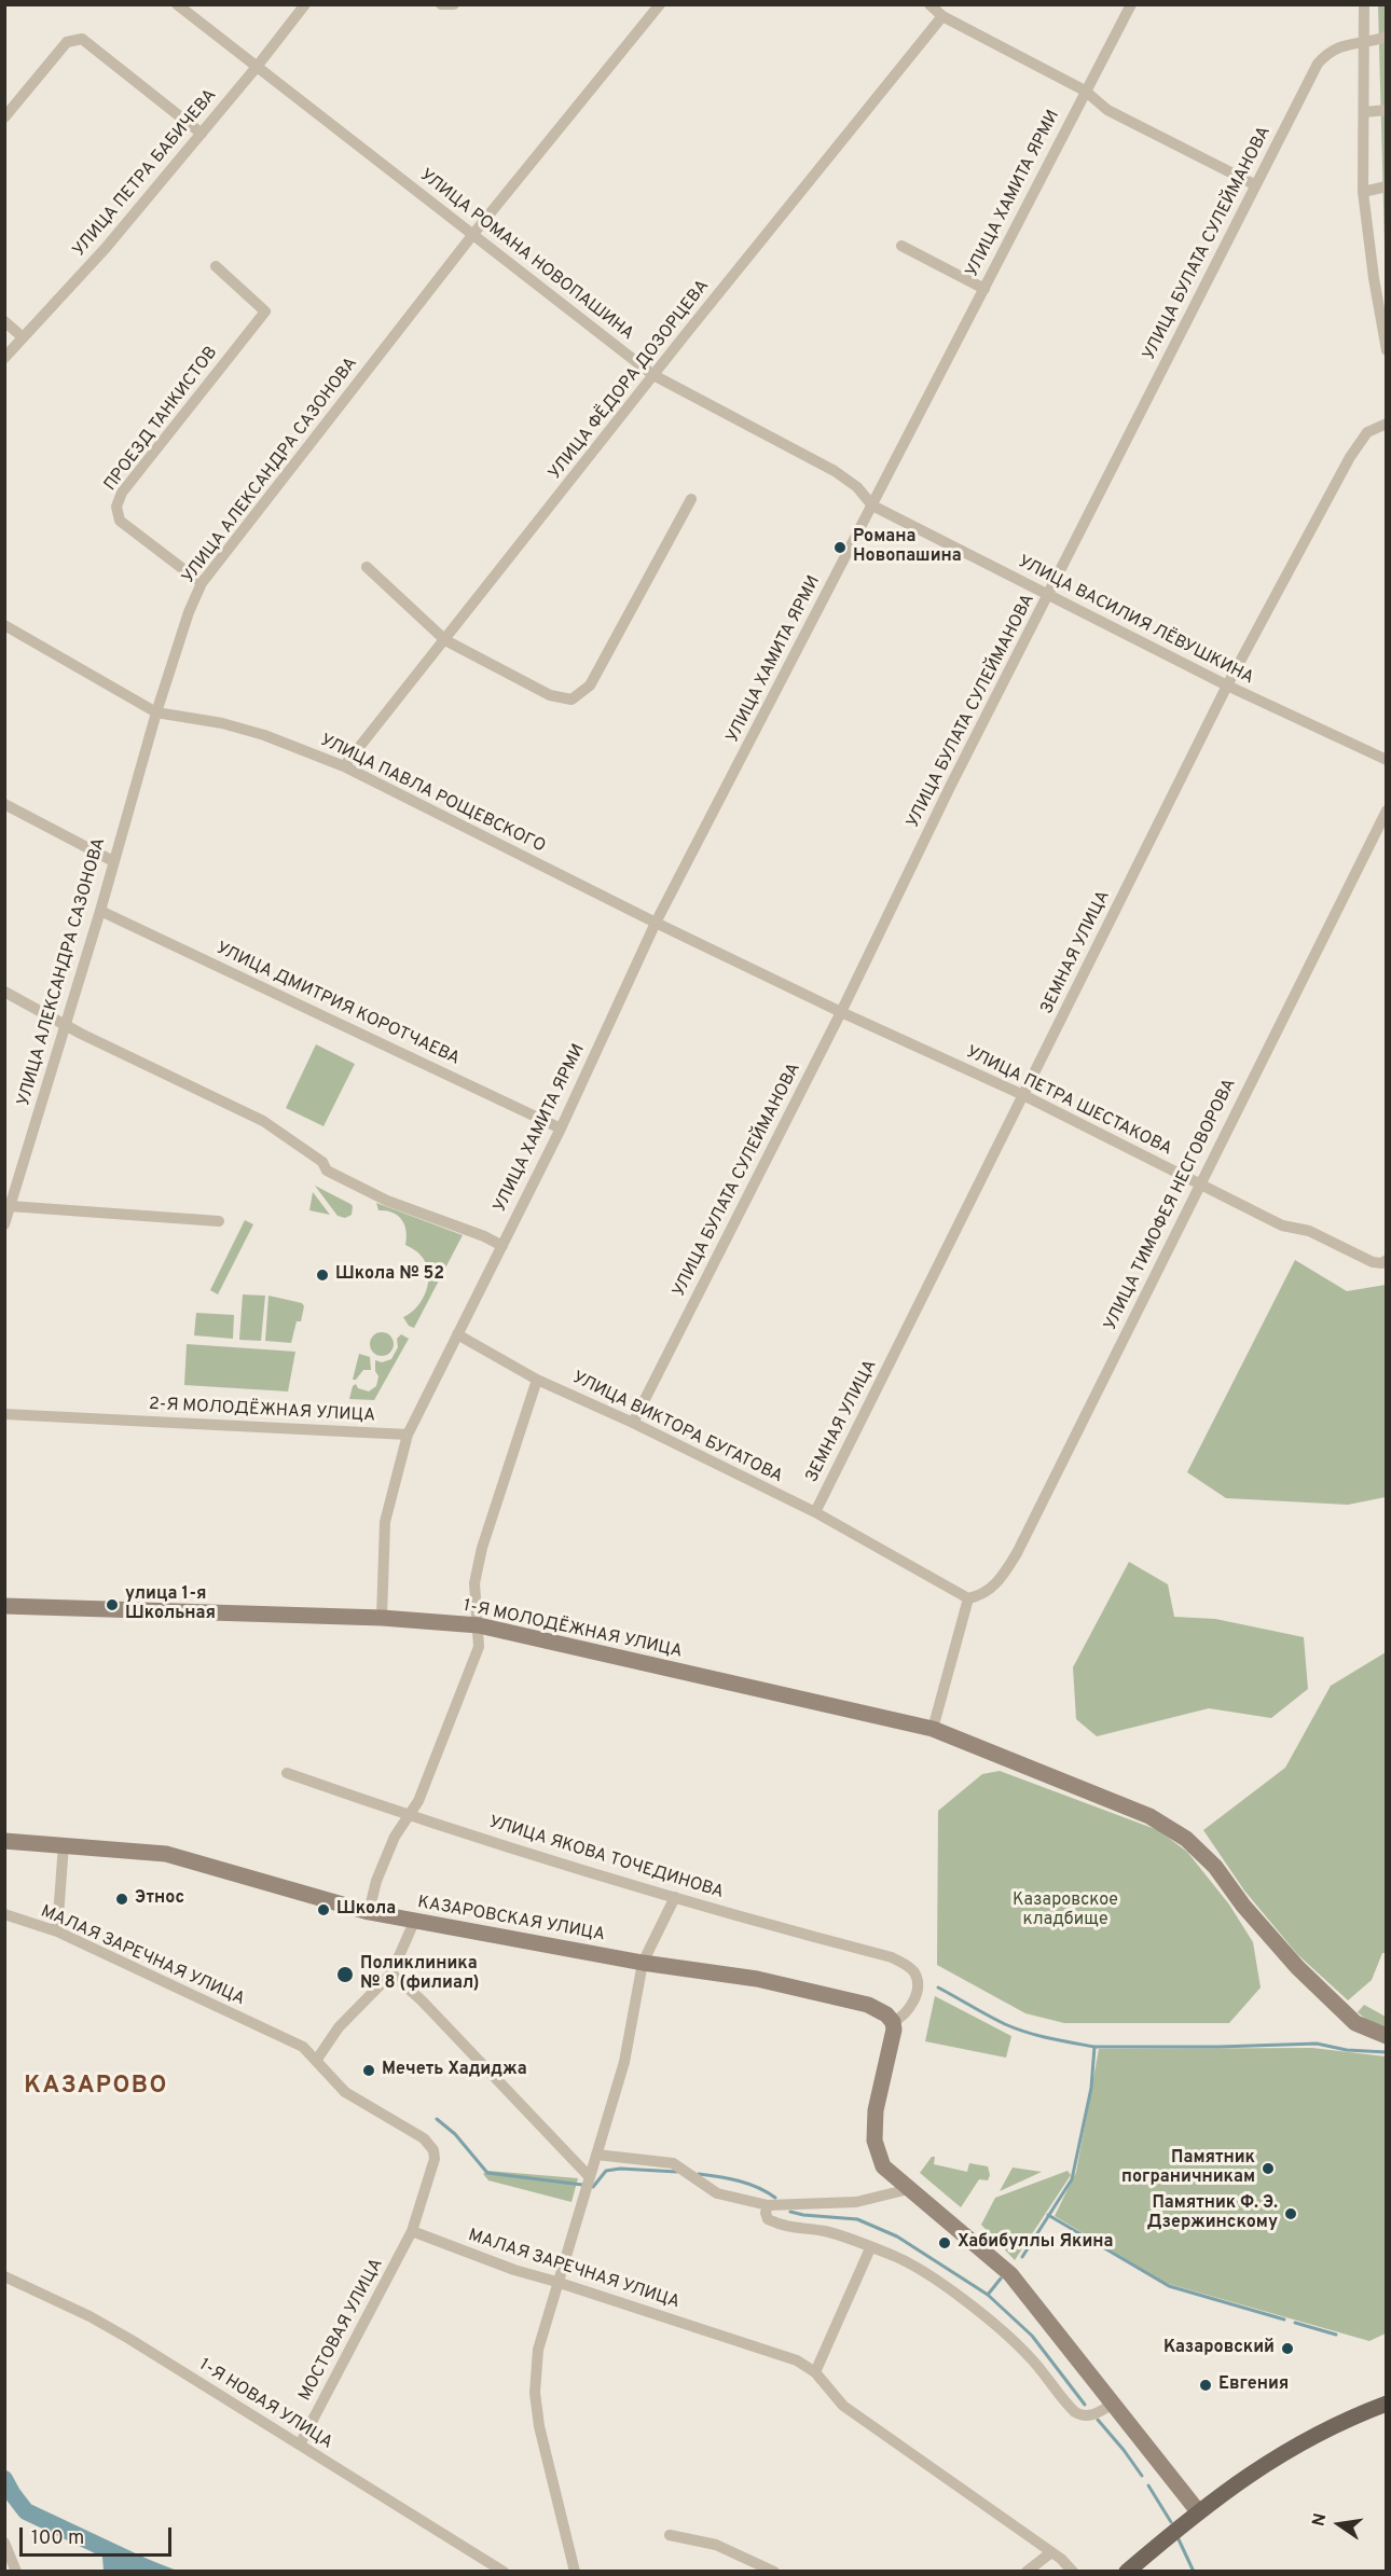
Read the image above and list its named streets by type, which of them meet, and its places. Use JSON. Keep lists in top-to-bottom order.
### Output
{
  "streets": {
    "street": [
      "УЛИЦА ПЕТРА БАБИЧЕВА",
      "УЛИЦА ХАМИТА ЯРМИ",
      "УЛИЦА БУЛАТА СУЛЕЙМАНОВА",
      "УЛИЦА РОМАНА НОВОПАШИНА",
      "УЛИЦА ФЁДОРА ДОЗОРЦЕВА",
      "ПРОЕЗД ТАНКИСТОВ",
      "УЛИЦА АЛЕКСАНДРА САЗОНОВА",
      "УЛИЦА ВАСИЛИЯ ЛЁВУШКИНА",
      "УЛИЦА ПАВЛА РОЩЕВСКОГО",
      "ЗЕМНАЯ УЛИЦА",
      "УЛИЦА ДМИТРИЯ КОРОТЧАЕВА",
      "УЛИЦА ПЕТРА ШЕСТАКОВА",
      "УЛИЦА ТИМОФЕЯ НЕСГОВОРОВА",
      "2-Я МОЛОДЁЖНАЯ УЛИЦА",
      "УЛИЦА ВИКТОРА БУГАТОВА",
      "1-Я МОЛОДЁЖНАЯ УЛИЦА",
      "УЛИЦА ЯКОВА ТОЧЕДИНОВА",
      "КАЗАРОВСКАЯ УЛИЦА",
      "МАЛАЯ ЗАРЕЧНАЯ УЛИЦА",
      "МОСТОВАЯ УЛИЦА",
      "1-Я НОВАЯ УЛИЦА"
    ]
  },
  "crossings": [
    ["УЛИЦА ПЕТРА БАБИЧЕВА", "УЛИЦА РОМАНА НОВОПАШИНА"],
    ["УЛИЦА ХАМИТА ЯРМИ", "УЛИЦА РОМАНА НОВОПАШИНА"],
    ["УЛИЦА ХАМИТА ЯРМИ", "УЛИЦА ВАСИЛИЯ ЛЁВУШКИНА"],
    ["УЛИЦА ХАМИТА ЯРМИ", "УЛИЦА ПАВЛА РОЩЕВСКОГО"],
    ["УЛИЦА ХАМИТА ЯРМИ", "УЛИЦА ДМИТРИЯ КОРОТЧАЕВА"],
    ["УЛИЦА ХАМИТА ЯРМИ", "УЛИЦА ВИКТОРА БУГАТОВА"],
    ["УЛИЦА БУЛАТА СУЛЕЙМАНОВА", "УЛИЦА ВАСИЛИЯ ЛЁВУШКИНА"],
    ["УЛИЦА БУЛАТА СУЛЕЙМАНОВА", "УЛИЦА ПАВЛА РОЩЕВСКОГО"],
    ["УЛИЦА БУЛАТА СУЛЕЙМАНОВА", "УЛИЦА ПЕТРА ШЕСТАКОВА"],
    ["УЛИЦА БУЛАТА СУЛЕЙМАНОВА", "УЛИЦА ВИКТОРА БУГАТОВА"],
    ["УЛИЦА РОМАНА НОВОПАШИНА", "УЛИЦА ФЁДОРА ДОЗОРЦЕВА"],
    ["УЛИЦА РОМАНА НОВОПАШИНА", "УЛИЦА АЛЕКСАНДРА САЗОНОВА"],
    ["УЛИЦА РОМАНА НОВОПАШИНА", "УЛИЦА ВАСИЛИЯ ЛЁВУШКИНА"],
    ["УЛИЦА ФЁДОРА ДОЗОРЦЕВА", "УЛИЦА ПАВЛА РОЩЕВСКОГО"],
    ["ПРОЕЗД ТАНКИСТОВ", "УЛИЦА АЛЕКСАНДРА САЗОНОВА"],
    ["УЛИЦА АЛЕКСАНДРА САЗОНОВА", "УЛИЦА ПАВЛА РОЩЕВСКОГО"],
    ["УЛИЦА АЛЕКСАНДРА САЗОНОВА", "УЛИЦА ДМИТРИЯ КОРОТЧАЕВА"],
    ["УЛИЦА ВАСИЛИЯ ЛЁВУШКИНА", "ЗЕМНАЯ УЛИЦА"],
    ["УЛИЦА ПАВЛА РОЩЕВСКОГО", "УЛИЦА ПЕТРА ШЕСТАКОВА"],
    ["ЗЕМНАЯ УЛИЦА", "УЛИЦА ПЕТРА ШЕСТАКОВА"],
    ["ЗЕМНАЯ УЛИЦА", "УЛИЦА ВИКТОРА БУГАТОВА"],
    ["УЛИЦА ПЕТРА ШЕСТАКОВА", "УЛИЦА ТИМОФЕЯ НЕСГОВОРОВА"],
    ["УЛИЦА ТИМОФЕЯ НЕСГОВОРОВА", "УЛИЦА ВИКТОРА БУГАТОВА"],
    ["УЛИЦА ЯКОВА ТОЧЕДИНОВА", "КАЗАРОВСКАЯ УЛИЦА"],
    ["МАЛАЯ ЗАРЕЧНАЯ УЛИЦА", "МОСТОВАЯ УЛИЦА"],
    ["МОСТОВАЯ УЛИЦА", "1-Я НОВАЯ УЛИЦА"]
  ],
  "districts": ["КАЗАРОВО"],
  "parks": ["Казаровское кладбище"],
  "places": [
    "Романа Новопашина",
    "Школа № 52",
    "улица 1-я Школьная",
    "Этнос",
    "Школа",
    "Поликлиника № 8 (филиал)",
    "Мечеть Хадиджа",
    "Памятник пограничникам",
    "Памятник Ф. Э. Дзержинскому",
    "Хабибуллы Якина",
    "Казаровский",
    "Евгения"
  ],
  "scale_bar": "100 m",
  "north": "left"
}
